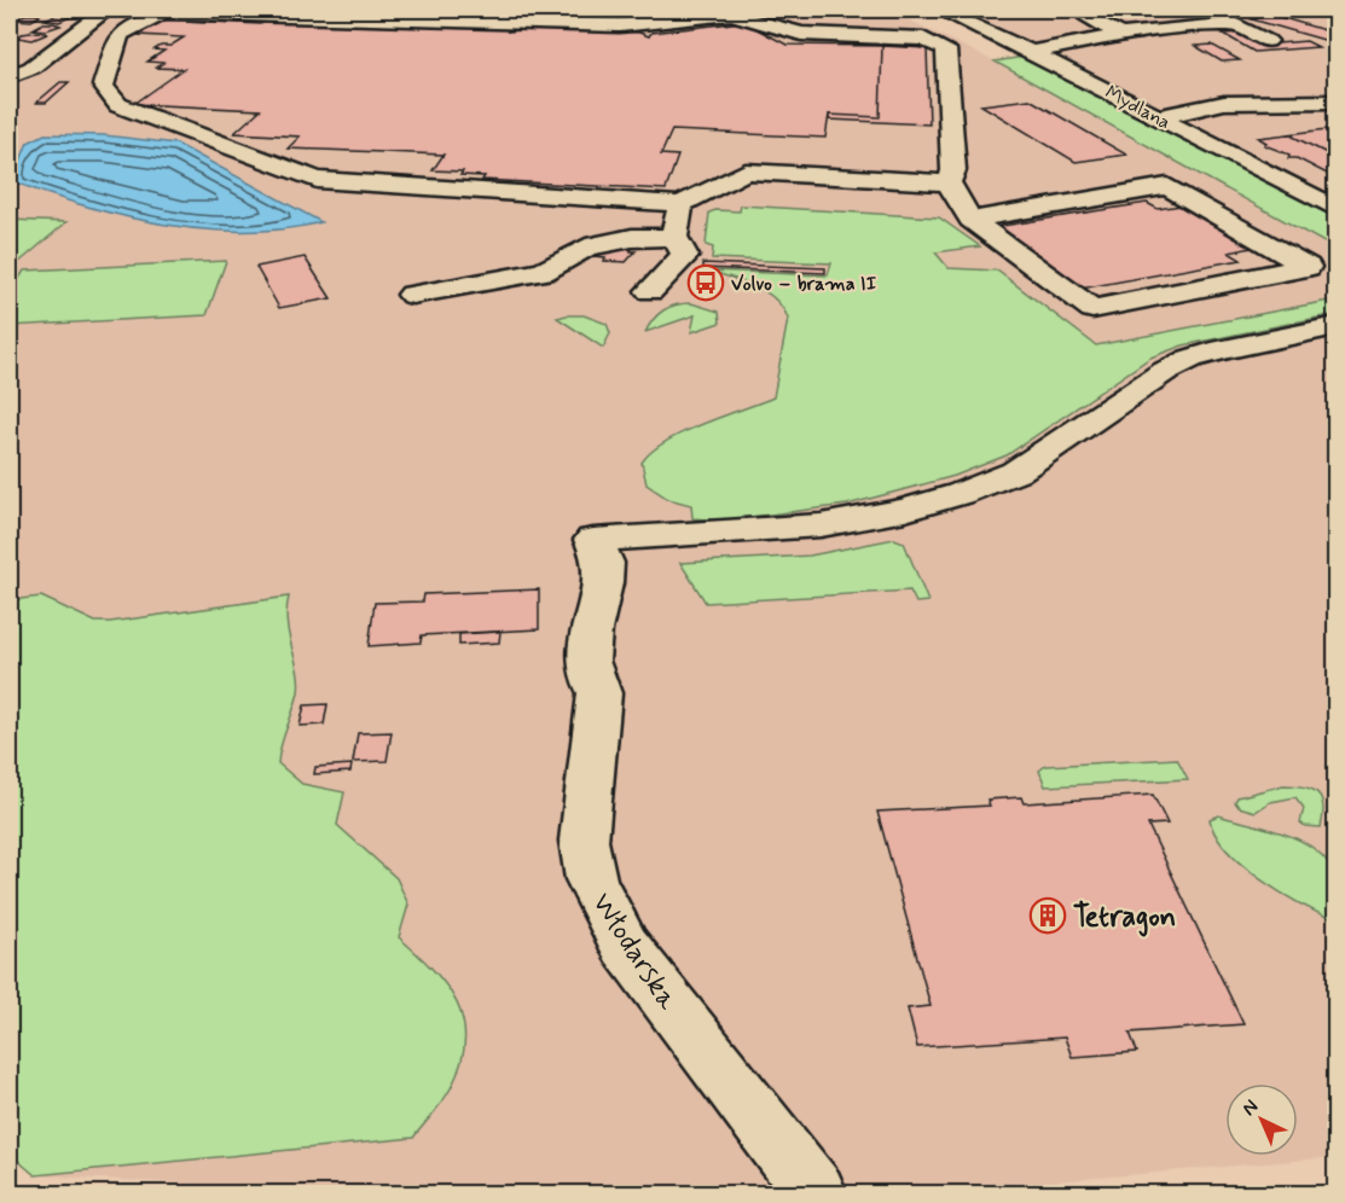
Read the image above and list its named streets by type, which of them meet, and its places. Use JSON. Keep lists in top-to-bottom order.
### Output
{
  "streets": {
    "street": ["Mydlana", "Włodarska"]
  },
  "places": {
    "bus stop": ["Volvo – brama II"],
    "building": ["Tetragon"]
  },
  "north": "top left"
}
